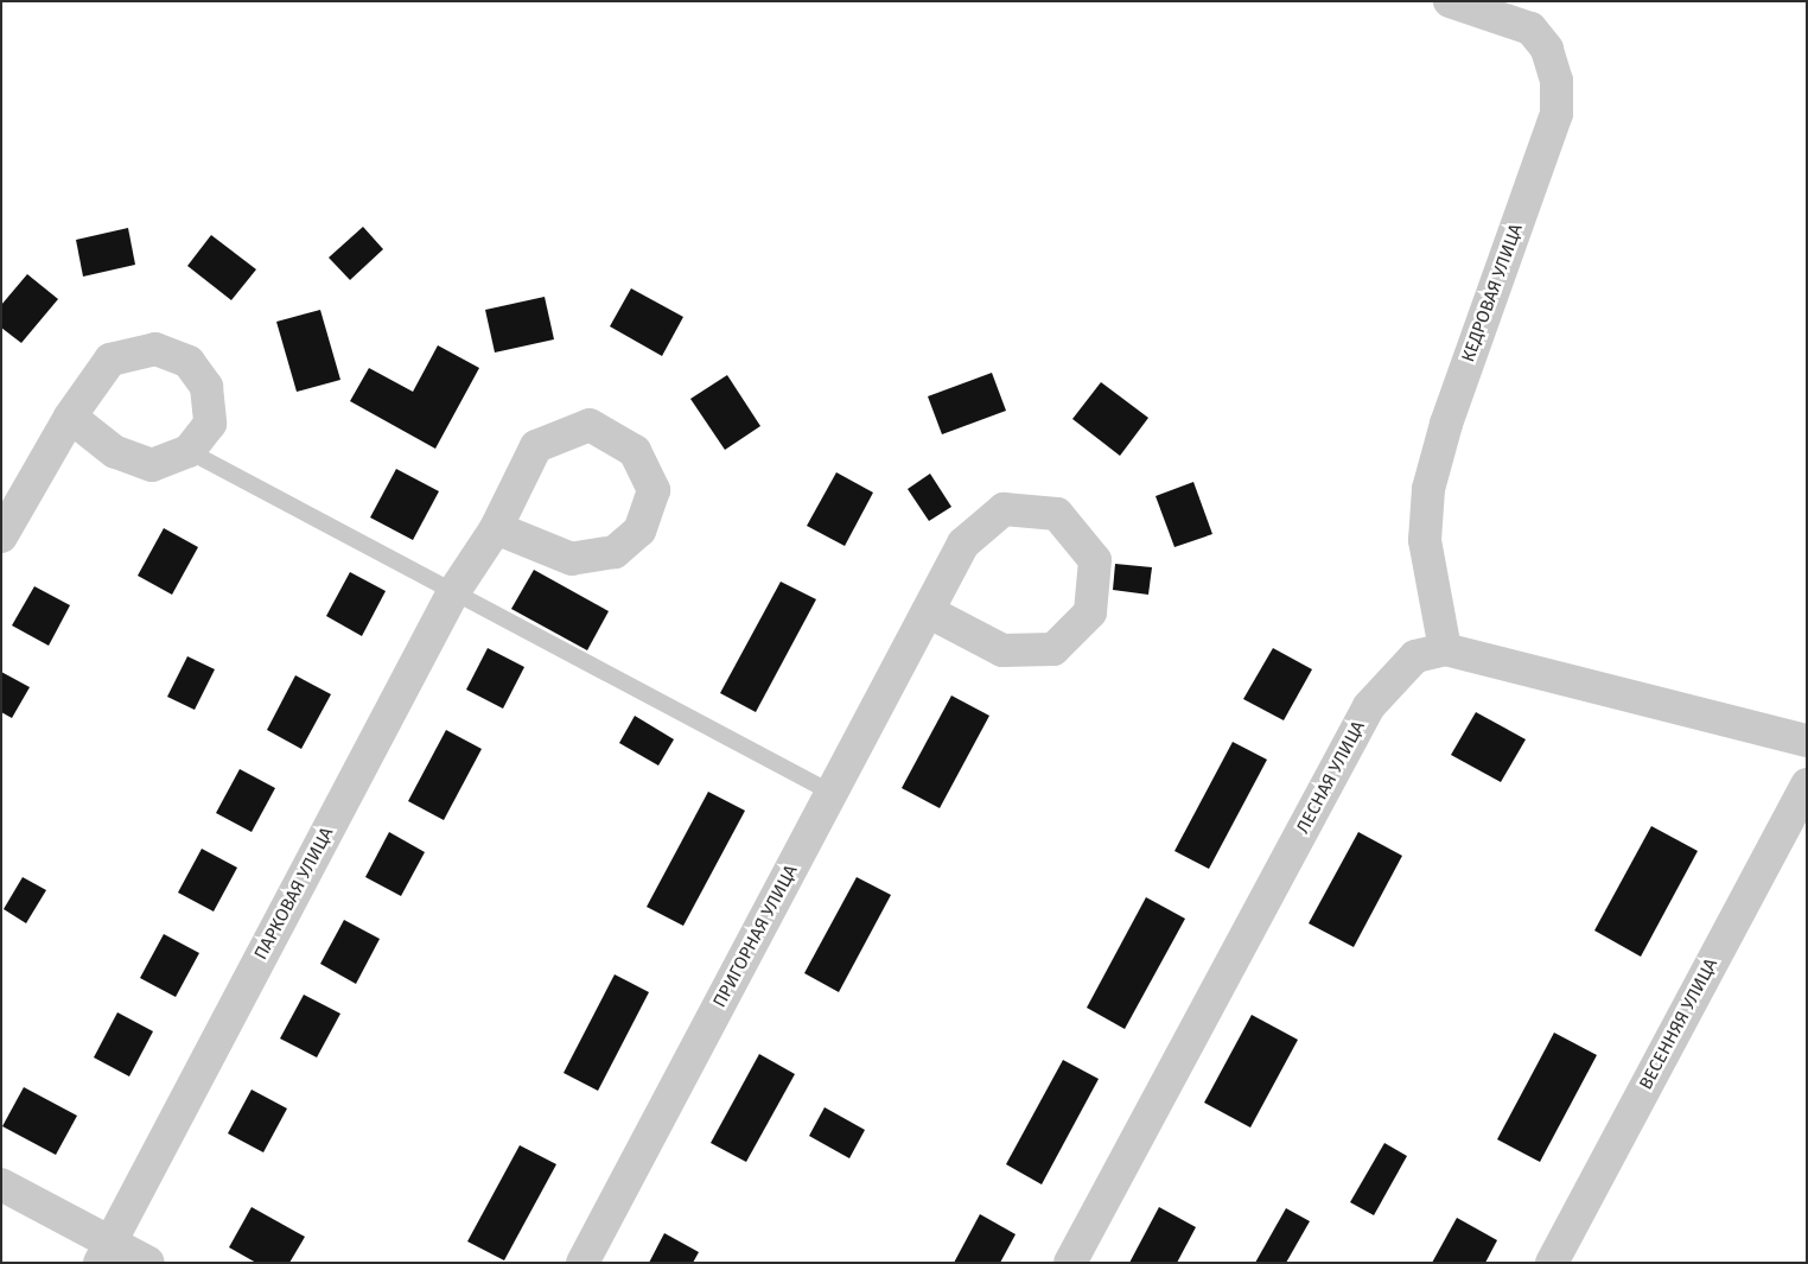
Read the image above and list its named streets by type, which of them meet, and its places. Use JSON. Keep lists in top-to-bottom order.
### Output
{
  "streets": {
    "street": [
      "КЕДРОВАЯ УЛИЦА",
      "ЛЕСНАЯ УЛИЦА",
      "ПАРКОВАЯ УЛИЦА",
      "ПРИГОРНАЯ УЛИЦА",
      "ВЕСЕННЯЯ УЛИЦА"
    ]
  },
  "crossings": [
    ["КЕДРОВАЯ УЛИЦА", "ЛЕСНАЯ УЛИЦА"]
  ]
}
